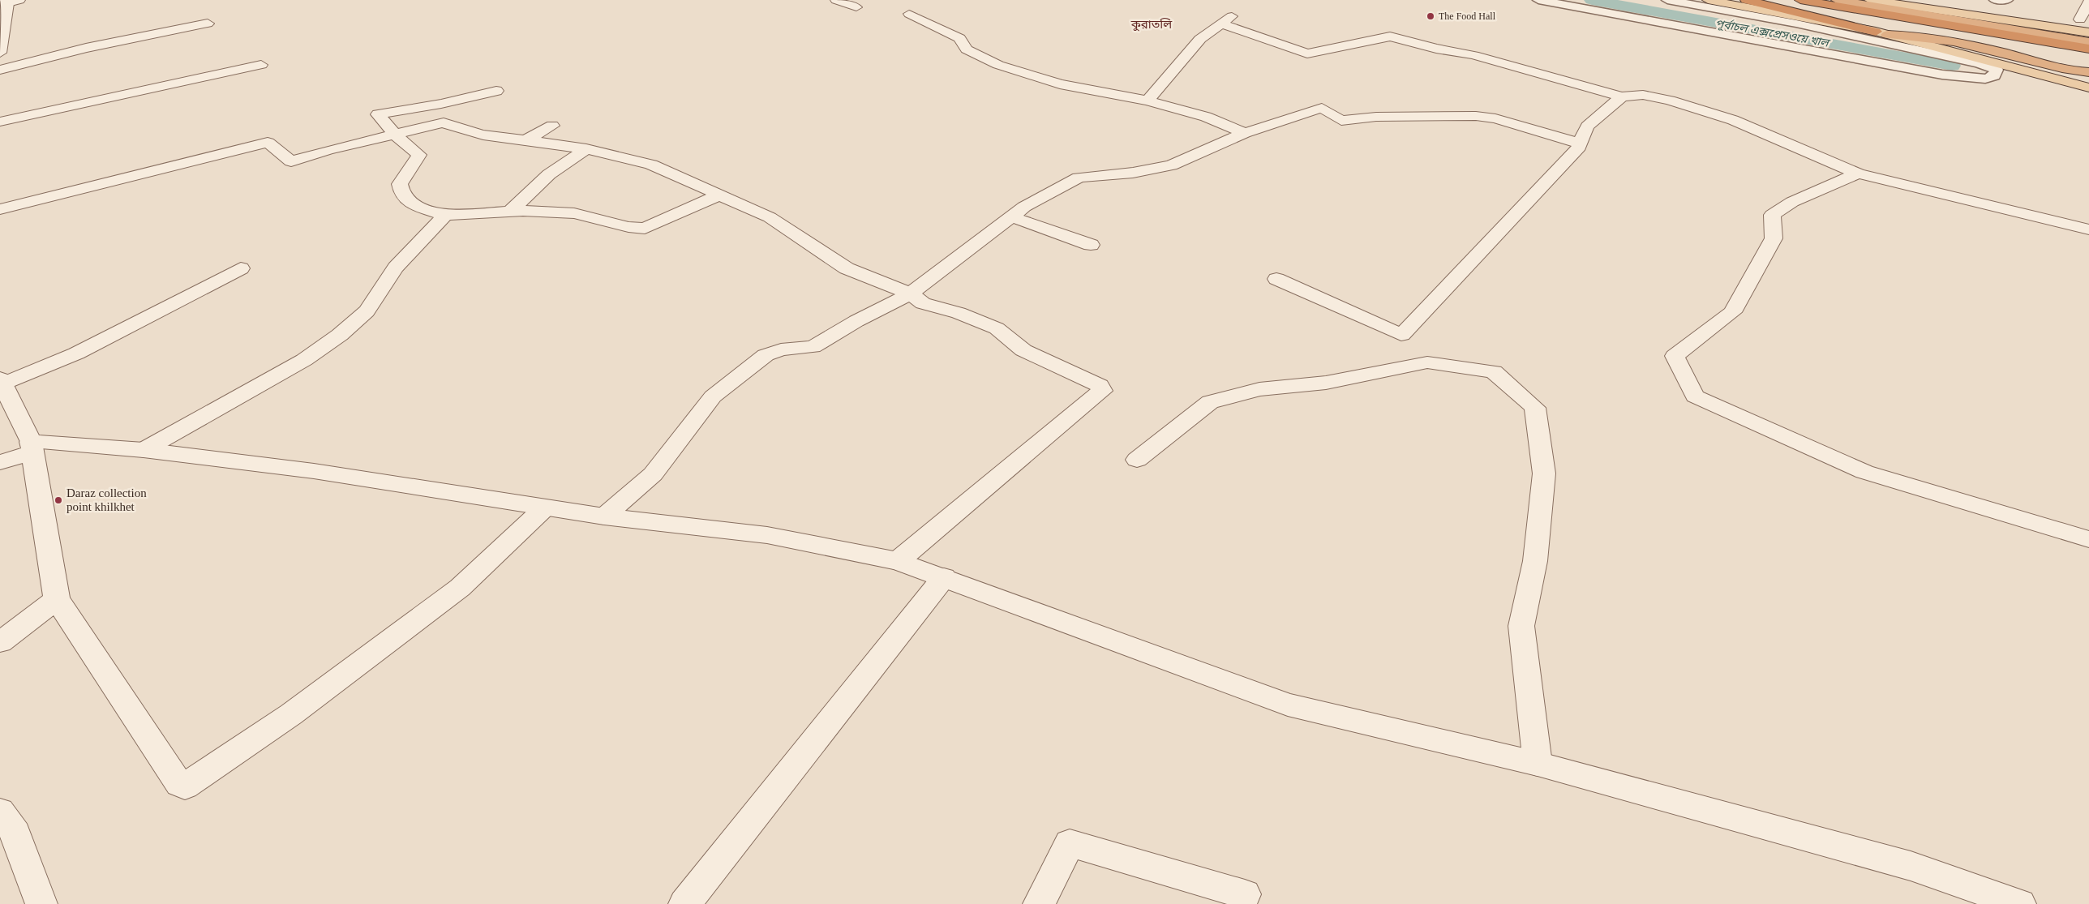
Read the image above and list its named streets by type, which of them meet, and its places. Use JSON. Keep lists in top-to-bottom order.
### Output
{
  "districts": ["কুরাতলি"],
  "water": ["পূর্বাচল এক্সপ্রেসওয়ে খাল"],
  "places": ["The Food Hall", "Daraz collection point khilkhet"]
}
